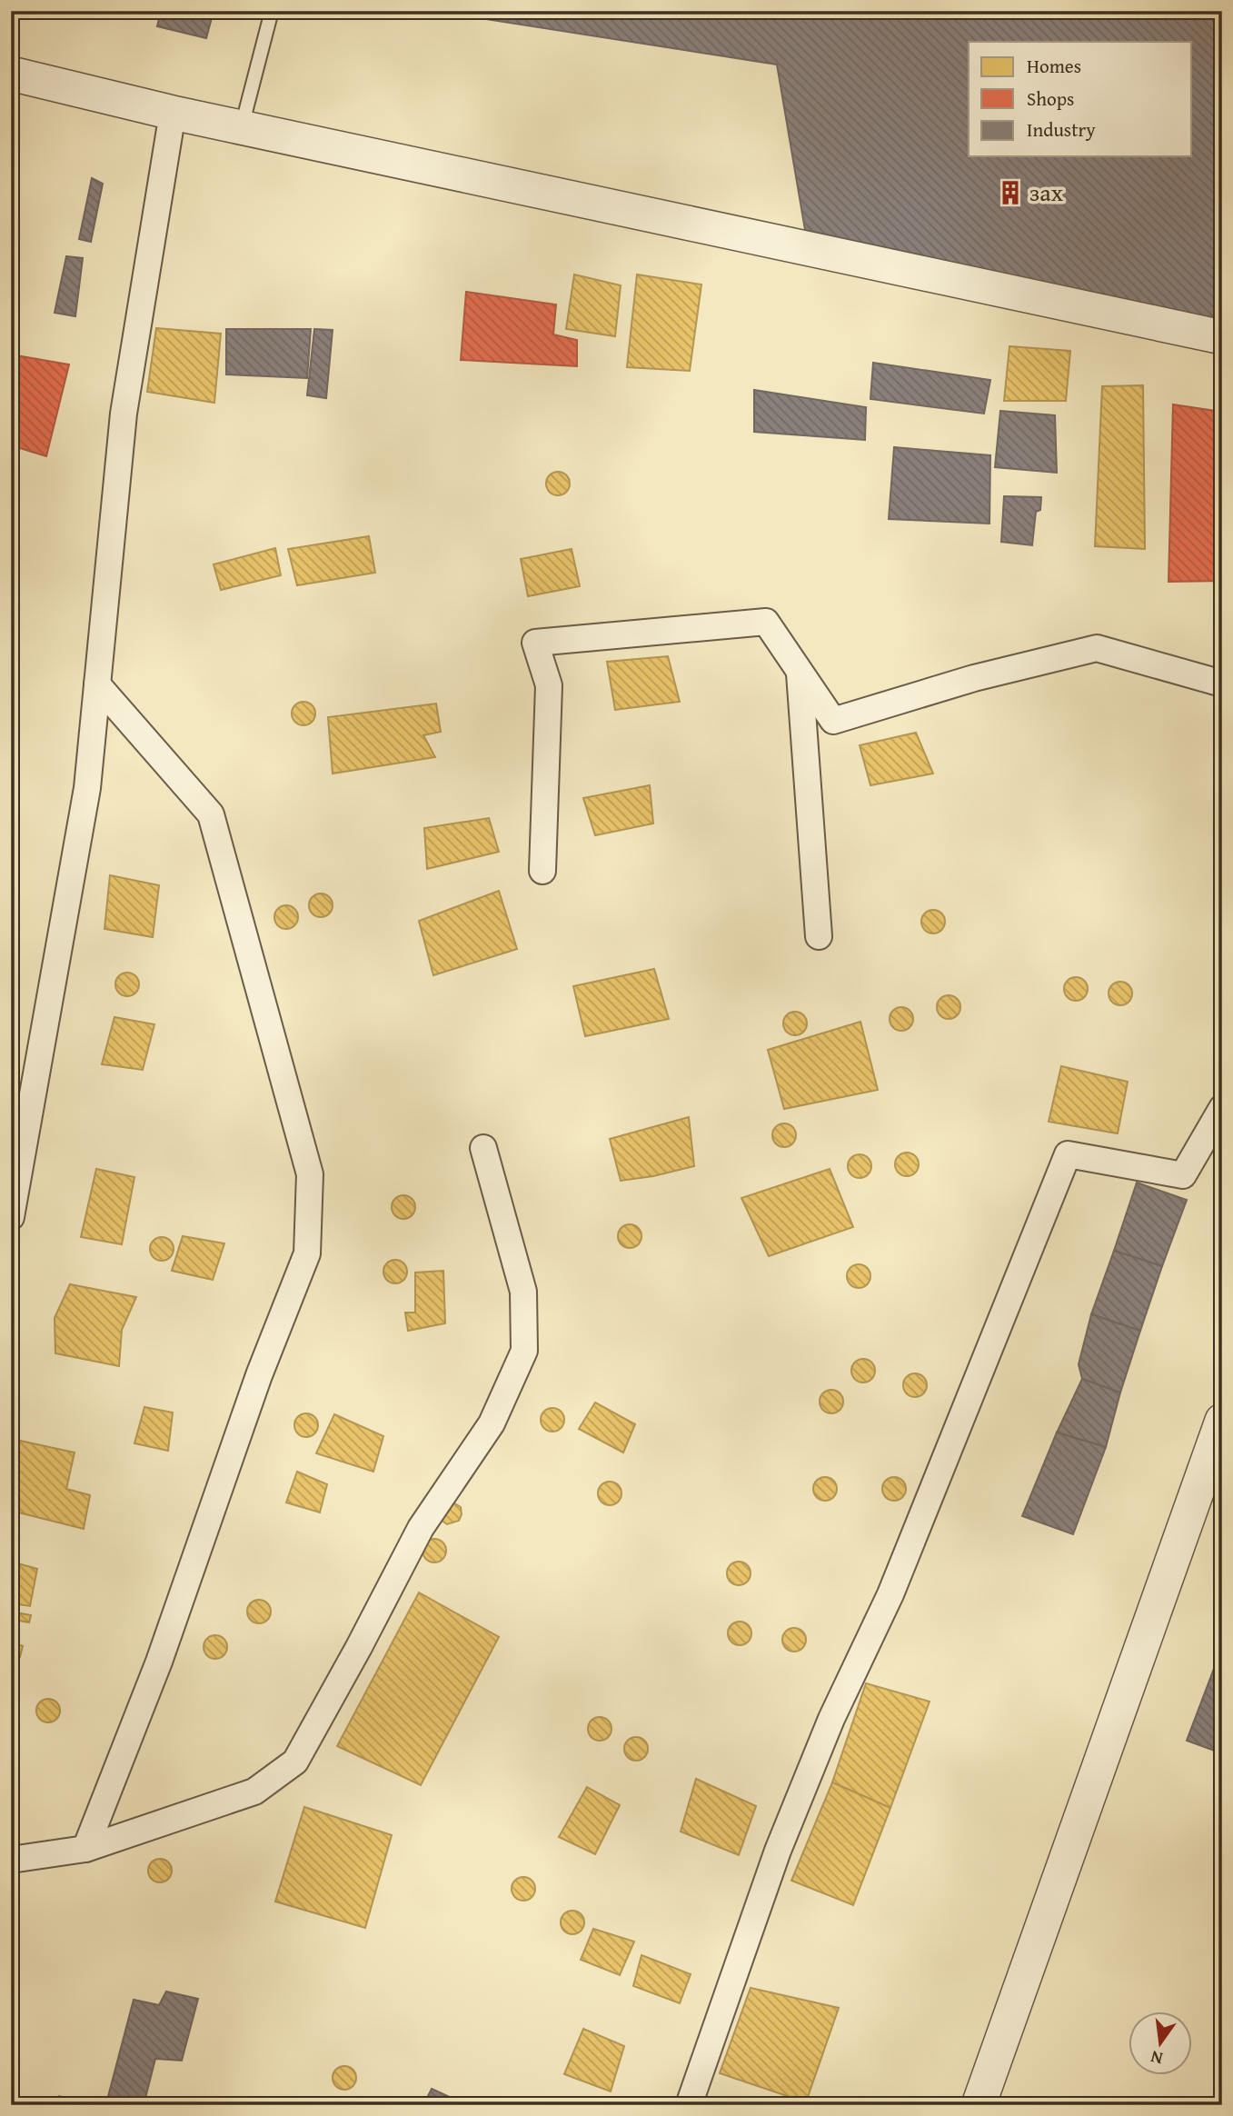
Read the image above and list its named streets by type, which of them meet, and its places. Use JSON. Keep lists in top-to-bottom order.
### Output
{
  "places": {
    "building": ["зах"]
  },
  "legend": ["Homes", "Shops", "Industry"],
  "north": "bottom"
}
